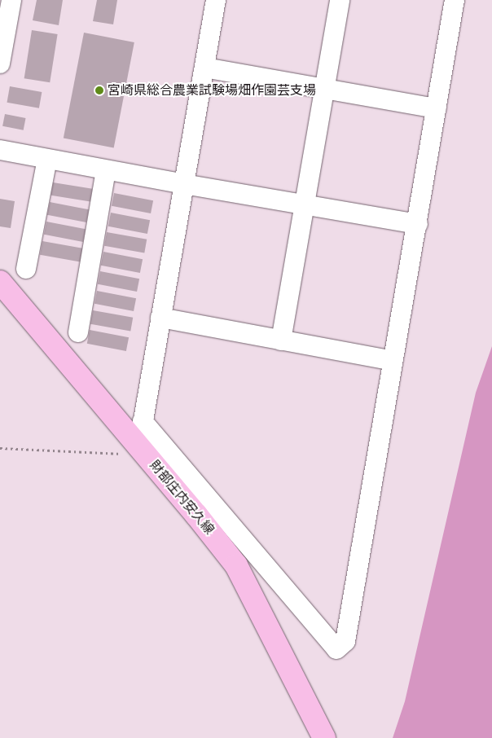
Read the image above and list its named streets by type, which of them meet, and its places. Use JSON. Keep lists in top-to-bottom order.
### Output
{
  "streets": {
    "main road": ["財部庄内安久線"]
  },
  "places": ["宮崎県総合農業試験場畑作園芸支場"]
}
